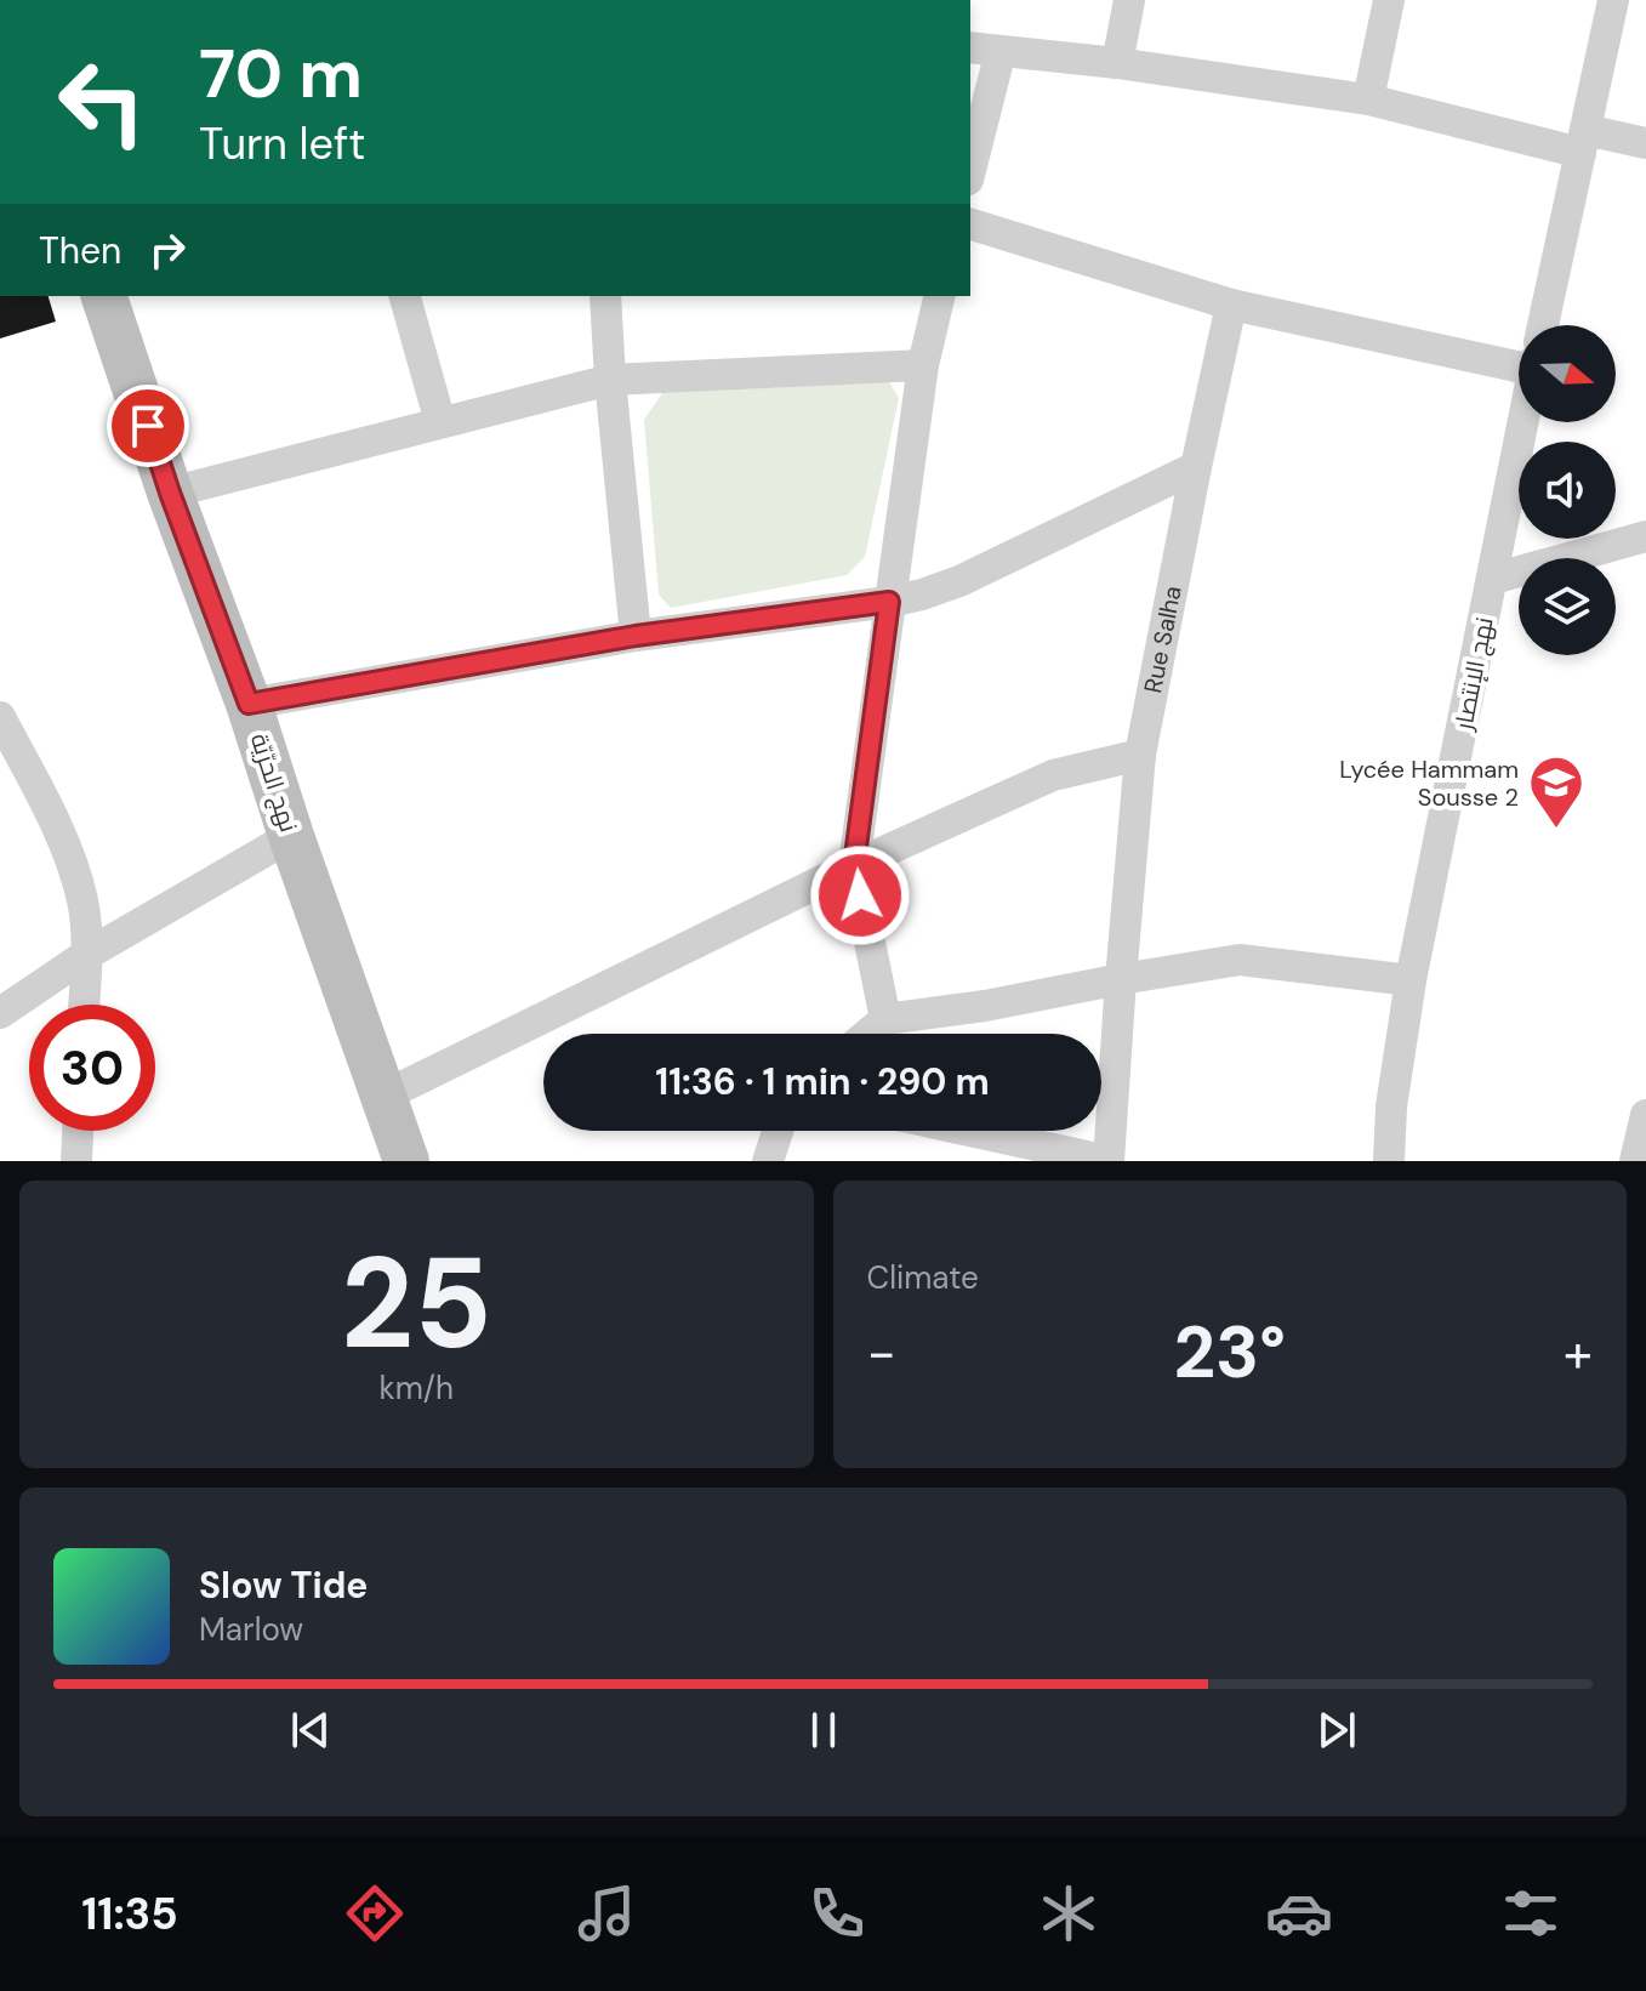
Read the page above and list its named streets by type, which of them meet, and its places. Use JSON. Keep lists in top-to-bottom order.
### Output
{
  "streets": {
    "main road": ["نهج الحرّيّة"],
    "street": ["Rue Salha", "نهج الإنتصار"]
  },
  "places": {
    "school or university": ["Lycée Hammam Sousse 2"]
  },
  "north": "right",
  "page": {
    "turn": ["70 m", "Turn left"],
    "then": "Then",
    "limit": "30",
    "trip": "11:36 · 1 min · 290 m",
    "tile": [
      ["25", "km/h"],
      "Climate"
    ],
    "heat": ["−", "23°", "+"],
    "song": ["Slow Tide", "Marlow"],
    "tabs": "11:35"
  }
}
